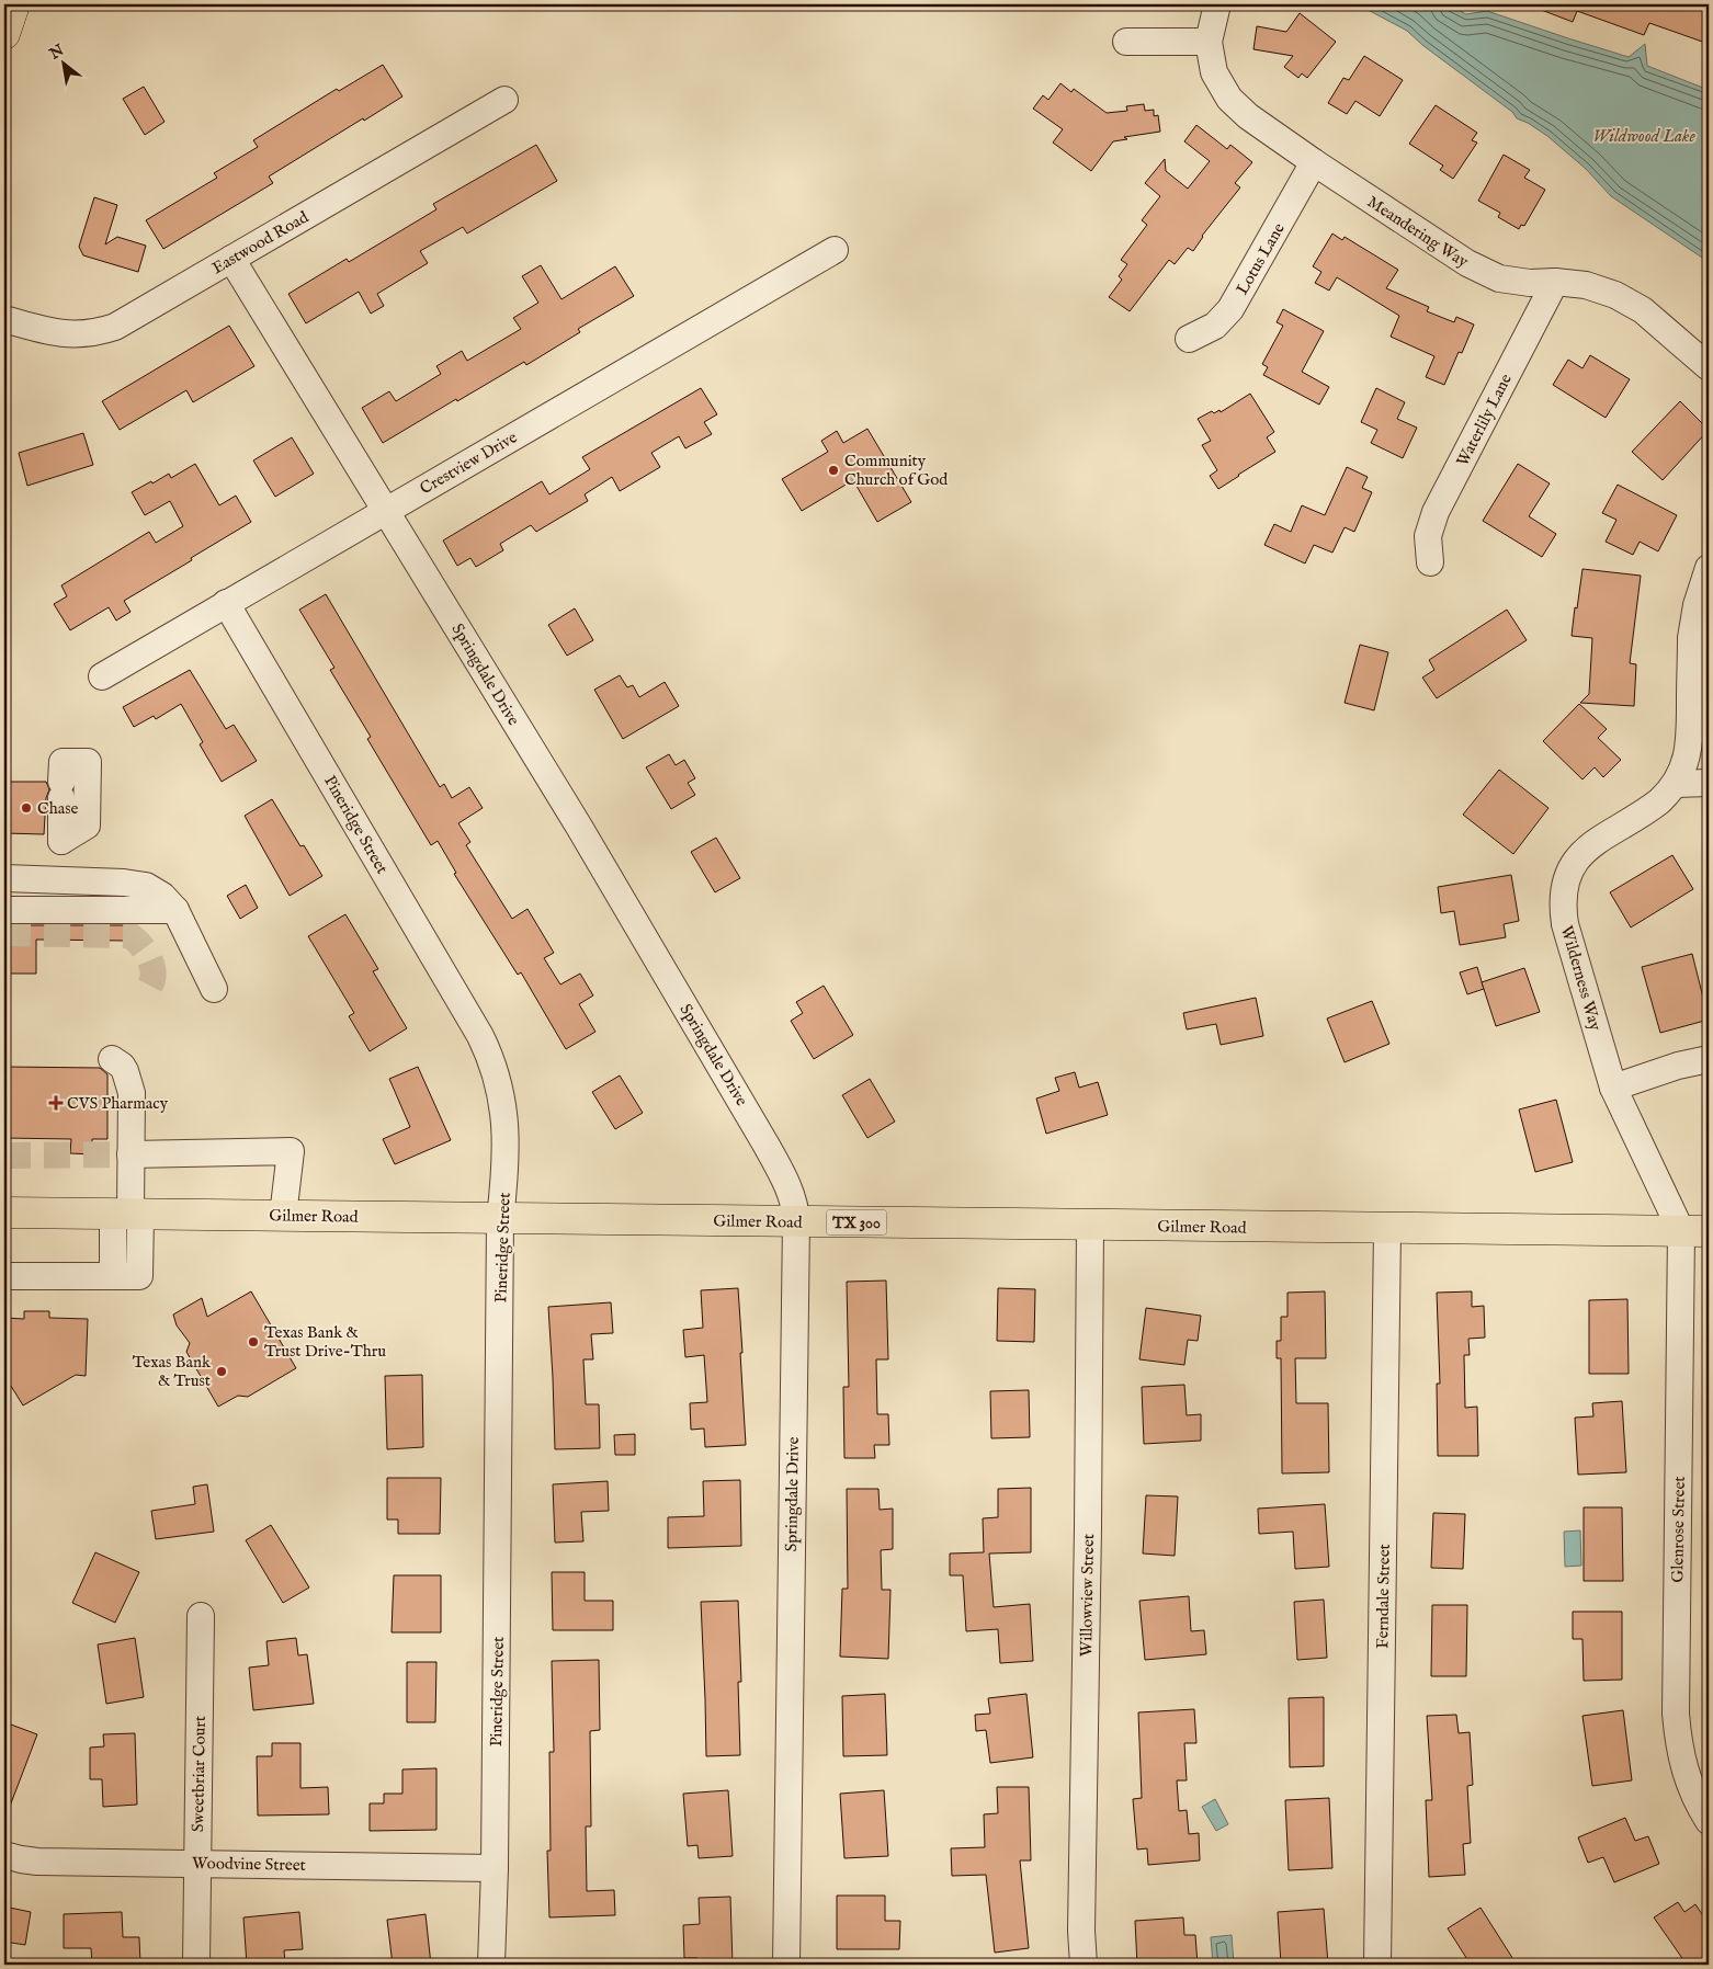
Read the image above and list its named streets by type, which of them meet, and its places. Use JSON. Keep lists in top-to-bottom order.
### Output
{
  "streets": {
    "main road": ["Gilmer Road", "TX 300"],
    "street": [
      "Meandering Way",
      "Eastwood Road",
      "Lotus Lane",
      "Waterlily Lane",
      "Crestview Drive",
      "Springdale Drive",
      "Pineridge Street",
      "Wilderness Way",
      "Glenrose Street",
      "Willowview Street",
      "Ferndale Street",
      "Sweetbriar Court",
      "Woodvine Street"
    ]
  },
  "crossings": [
    ["Meandering Way", "Lotus Lane"],
    ["Meandering Way", "Waterlily Lane"],
    ["Eastwood Road", "Springdale Drive"],
    ["Crestview Drive", "Springdale Drive"],
    ["Crestview Drive", "Pineridge Street"],
    ["Springdale Drive", "Gilmer Road"],
    ["Pineridge Street", "Gilmer Road"],
    ["Pineridge Street", "Woodvine Street"],
    ["Wilderness Way", "Gilmer Road"],
    ["Wilderness Way", "Glenrose Street"],
    ["Gilmer Road", "Glenrose Street"],
    ["Gilmer Road", "Willowview Street"],
    ["Gilmer Road", "Ferndale Street"],
    ["Sweetbriar Court", "Woodvine Street"]
  ],
  "water": ["Wildwood Lake"],
  "places": {
    "other": [
      "Community Church of God",
      "Chase",
      "Texas Bank & Trust Drive-Thru",
      "Texas Bank & Trust"
    ],
    "health": ["CVS Pharmacy"]
  },
  "north": "top left"
}
